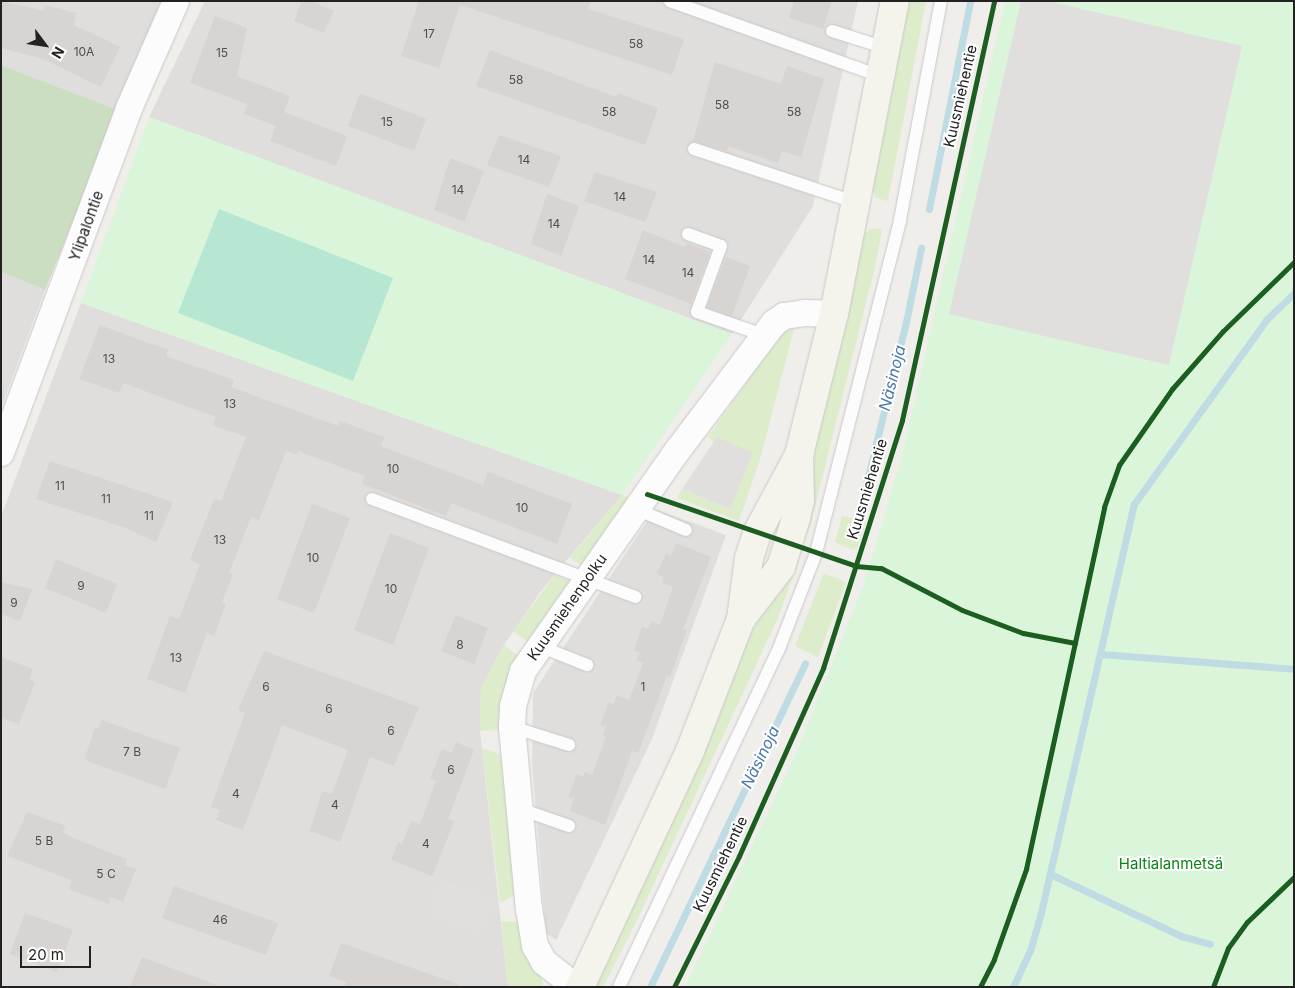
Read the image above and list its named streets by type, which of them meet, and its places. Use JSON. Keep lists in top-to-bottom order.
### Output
{
  "streets": {
    "street": ["Ylipalontie", "Kuusmiehenpolku"],
    "lane": ["Kuusmiehentie"]
  },
  "water": ["Näsinoja"],
  "parks": ["Haltialanmetsä"],
  "house_numbers": [
    "17",
    "58",
    "10A",
    "15",
    "58",
    "58",
    "58",
    "58",
    "15",
    "14",
    "14",
    "14",
    "14",
    "14",
    "14",
    "13",
    "13",
    "10",
    "11",
    "11",
    "10",
    "11",
    "13",
    "10",
    "9",
    "10",
    "9",
    "8",
    "13",
    "6",
    "1",
    "6",
    "6",
    "7 B",
    "6",
    "4",
    "4",
    "5 B",
    "4",
    "5 C",
    "46"
  ],
  "scale_bar": "20 m",
  "north": "bottom right"
}
